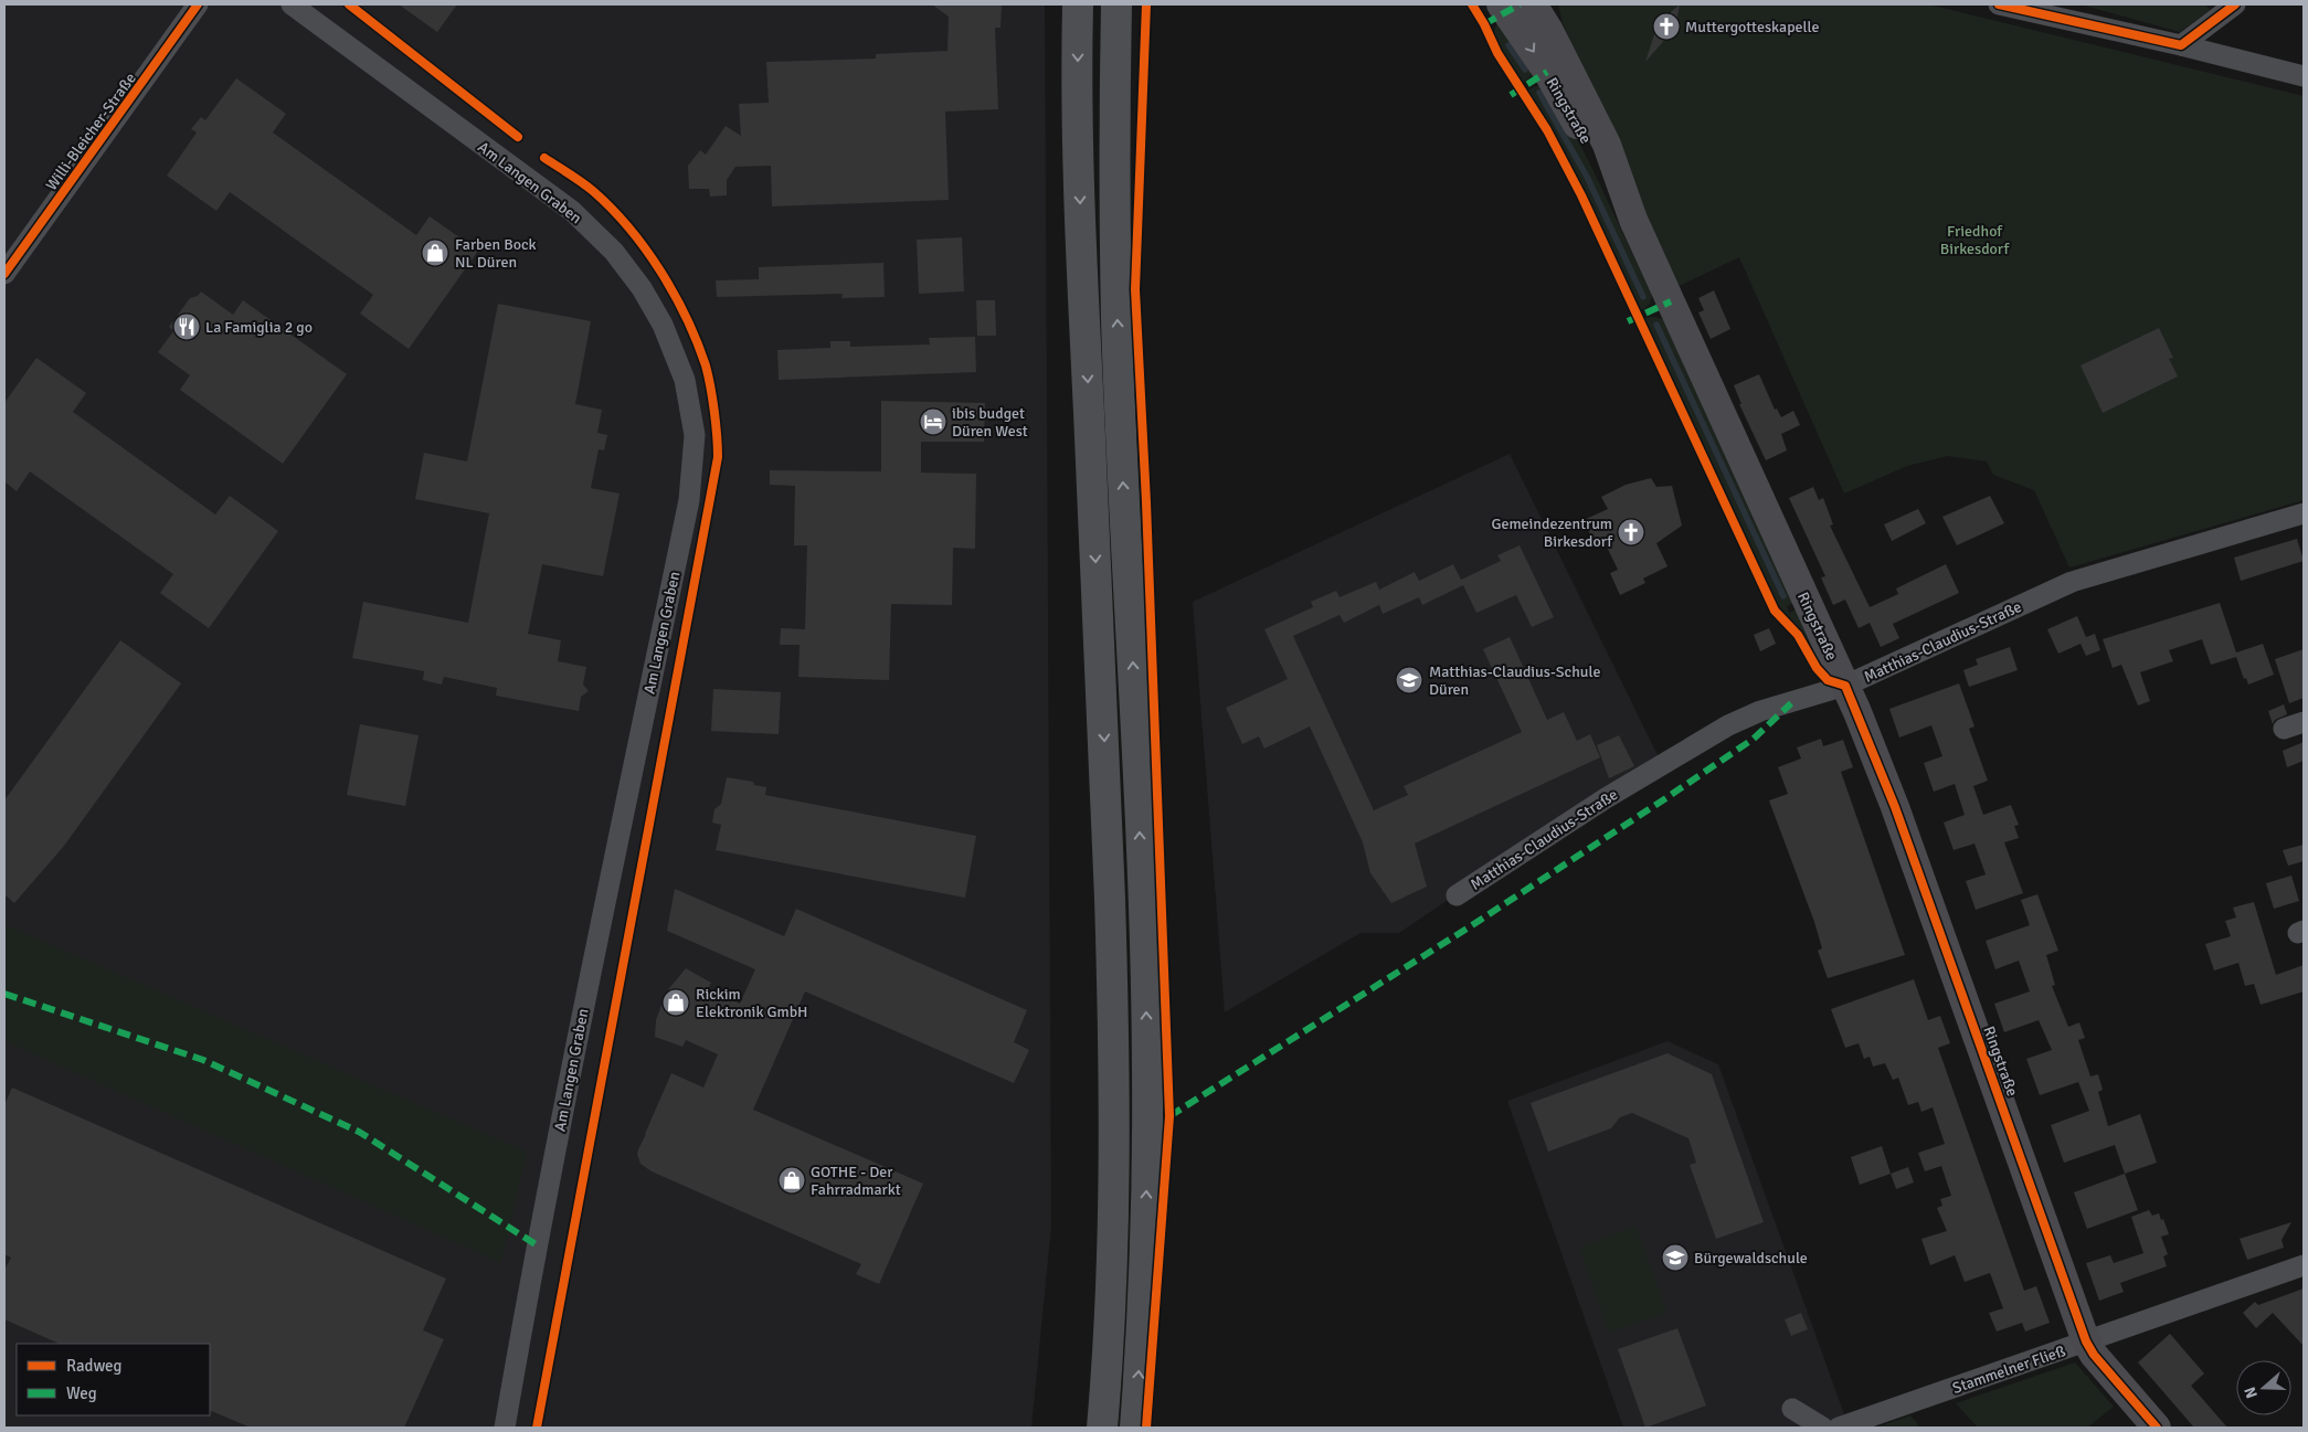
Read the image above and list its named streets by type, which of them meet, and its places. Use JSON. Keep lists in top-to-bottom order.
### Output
{
  "streets": {
    "main road": ["Ringstraße"],
    "street": [
      "Willi-Bleicher-Straße",
      "Am Langen Graben",
      "Matthias-Claudius-Straße",
      "Stammelner Fließ"
    ]
  },
  "crossings": [
    ["Ringstraße", "Matthias-Claudius-Straße"],
    ["Ringstraße", "Stammelner Fließ"]
  ],
  "parks": ["Friedhof Birkesdorf"],
  "places": {
    "church": ["Muttergotteskapelle", "Gemeindezentrum Birkesdorf"],
    "shop": ["Farben Bock NL Düren", "Rickim Elektronik GmbH", "GOTHE - Der Fahrradmarkt"],
    "restaurant": ["La Famiglia 2 go"],
    "hotel": ["ibis budget Düren West"],
    "school or university": ["Matthias-Claudius-Schule Düren", "Bürgewaldschule"]
  },
  "legend": ["Radweg", "Weg"],
  "north": "left"
}
